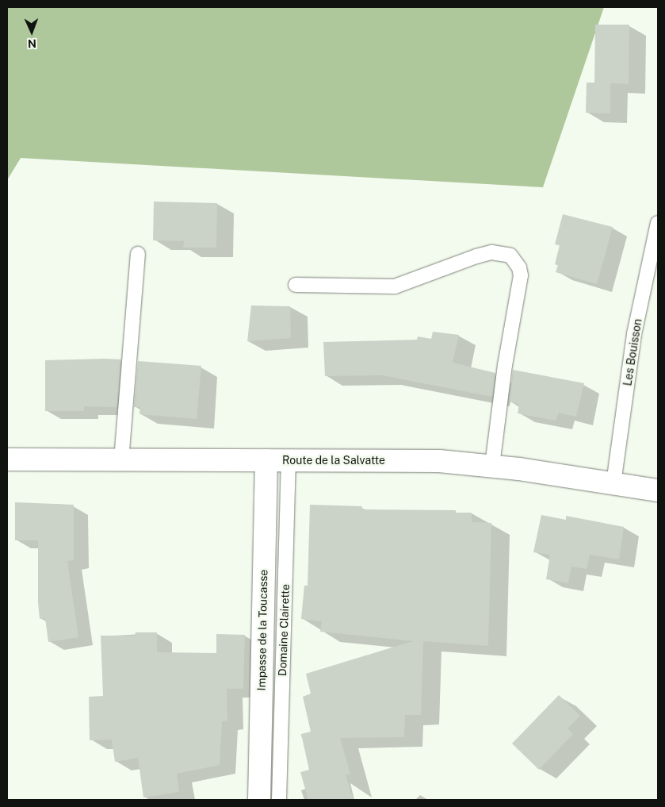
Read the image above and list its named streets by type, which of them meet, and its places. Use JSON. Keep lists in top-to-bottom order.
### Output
{
  "streets": {
    "street": ["Route de la Salvatte", "Impasse de la Toucasse"],
    "lane": ["Les Bouisson", "Domaine Clairette"]
  },
  "crossings": [
    ["Les Bouisson", "Route de la Salvatte"],
    ["Route de la Salvatte", "Impasse de la Toucasse"],
    ["Route de la Salvatte", "Domaine Clairette"]
  ],
  "north": "bottom"
}
